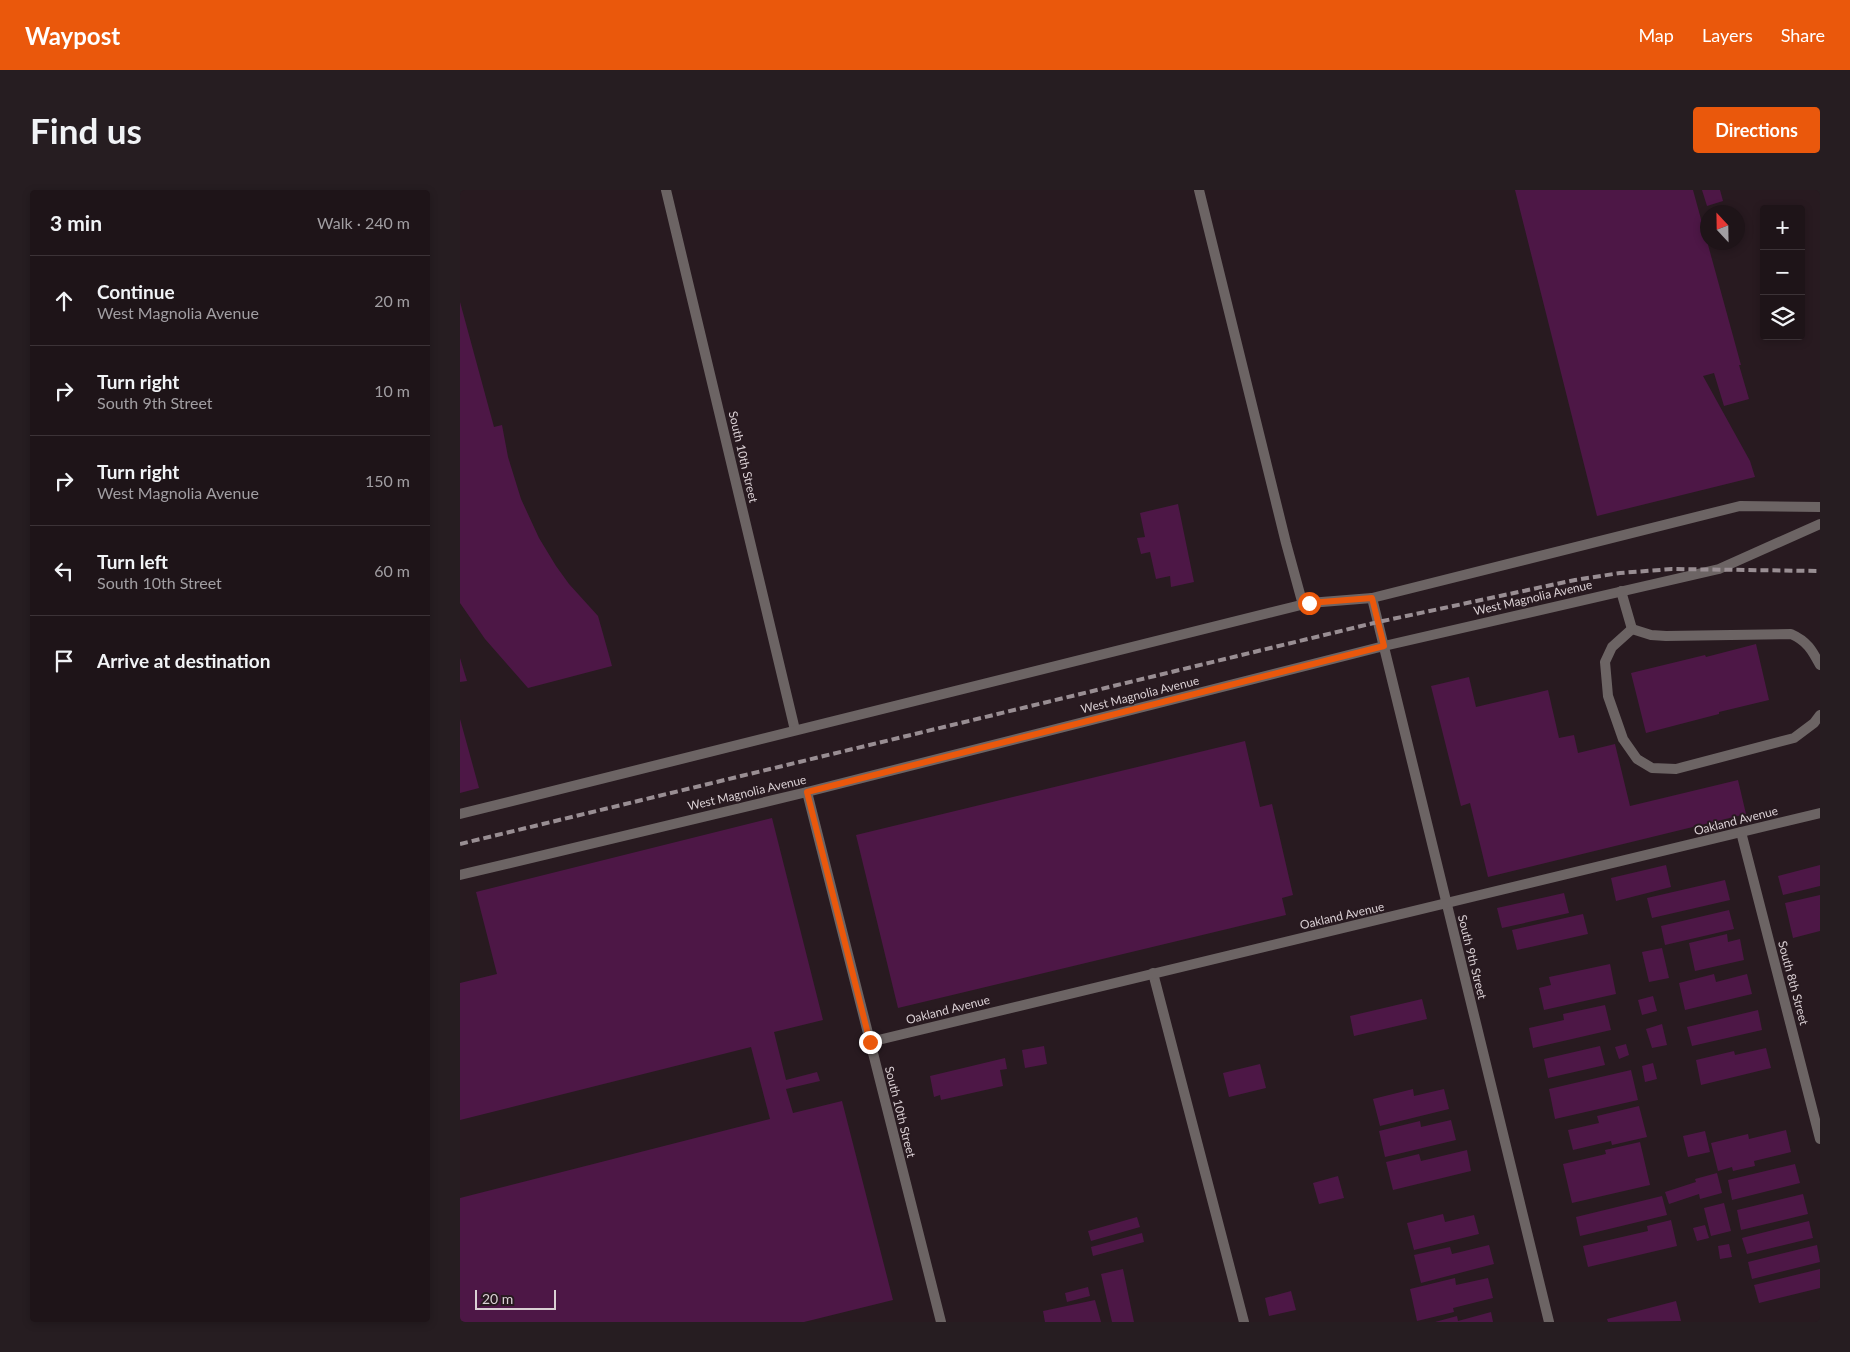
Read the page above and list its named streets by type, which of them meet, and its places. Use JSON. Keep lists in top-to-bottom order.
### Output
{
  "streets": {
    "street": [
      "South 10th Street",
      "West Magnolia Avenue",
      "Oakland Avenue",
      "South 9th Street",
      "South 8th Street"
    ]
  },
  "crossings": [
    ["South 10th Street", "West Magnolia Avenue"],
    ["South 10th Street", "Oakland Avenue"],
    ["West Magnolia Avenue", "South 9th Street"],
    ["Oakland Avenue", "South 9th Street"],
    ["Oakland Avenue", "South 8th Street"]
  ],
  "scale_bar": "20 m",
  "north": "top",
  "page": {
    "header": "Waypost",
    "nav": ["Map", "Layers", "Share"],
    "buttons": "Directions",
    "title": "Find us",
    "heading": ["3 min", "Walk · 240 m"],
    "map_buttons": ["+", "−"],
    "list": [
      ["Continue", "West Magnolia Avenue", "20 m"],
      ["Turn right", "South 9th Street", "10 m"],
      ["Turn right", "West Magnolia Avenue", "150 m"],
      ["Turn left", "South 10th Street", "60 m"],
      "Arrive at destination"
    ],
    "scale": "20 m"
  }
}
